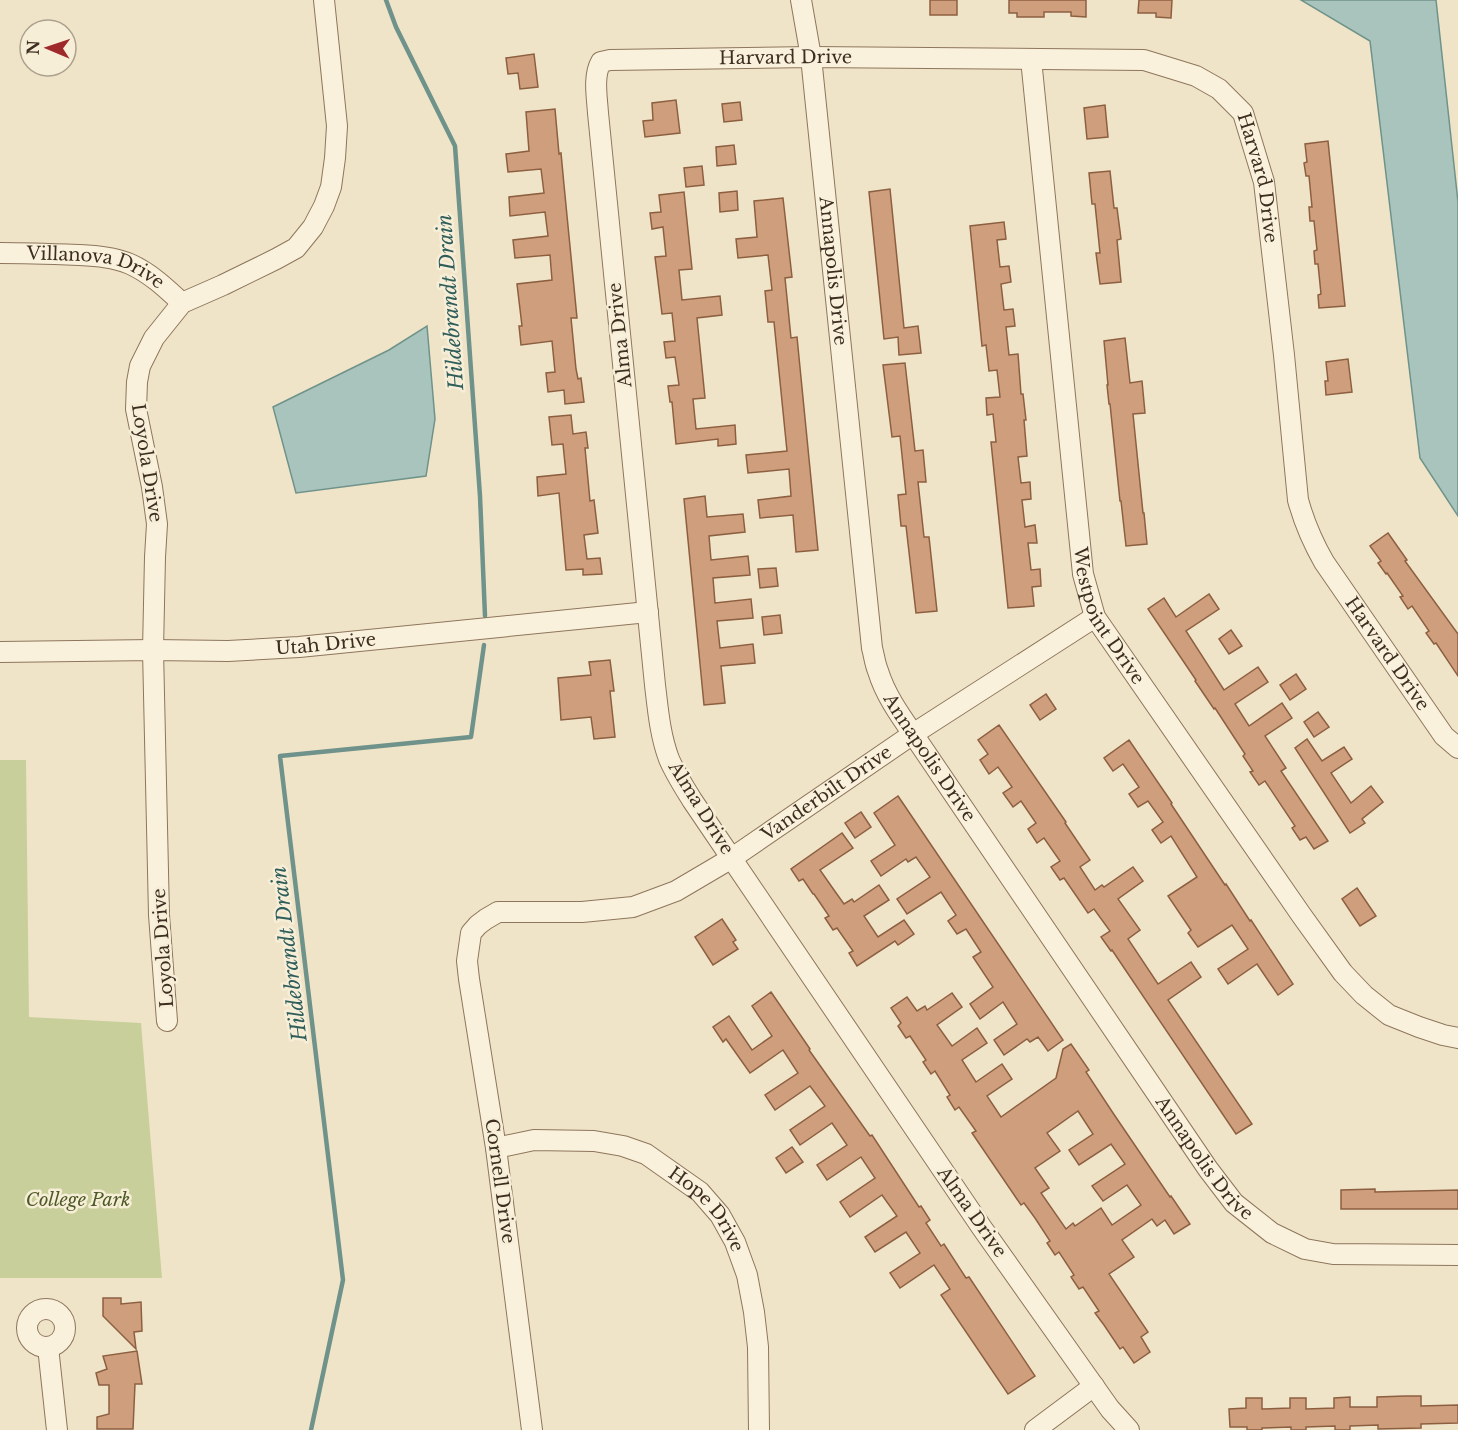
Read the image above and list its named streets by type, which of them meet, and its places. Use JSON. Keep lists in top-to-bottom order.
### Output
{
  "streets": {
    "street": [
      "Harvard Drive",
      "Villanova Drive",
      "Annapolis Drive",
      "Alma Drive",
      "Loyola Drive",
      "Westpoint Drive",
      "Utah Drive",
      "Vanderbilt Drive",
      "Cornell Drive",
      "Hope Drive"
    ]
  },
  "crossings": [
    ["Harvard Drive", "Annapolis Drive"],
    ["Harvard Drive", "Alma Drive"],
    ["Harvard Drive", "Westpoint Drive"],
    ["Villanova Drive", "Loyola Drive"],
    ["Annapolis Drive", "Vanderbilt Drive"],
    ["Alma Drive", "Utah Drive"],
    ["Alma Drive", "Vanderbilt Drive"],
    ["Loyola Drive", "Utah Drive"],
    ["Westpoint Drive", "Vanderbilt Drive"],
    ["Vanderbilt Drive", "Cornell Drive"],
    ["Cornell Drive", "Hope Drive"]
  ],
  "water": ["Hildebrandt Drain"],
  "parks": ["College Park"],
  "north": "left"
}
